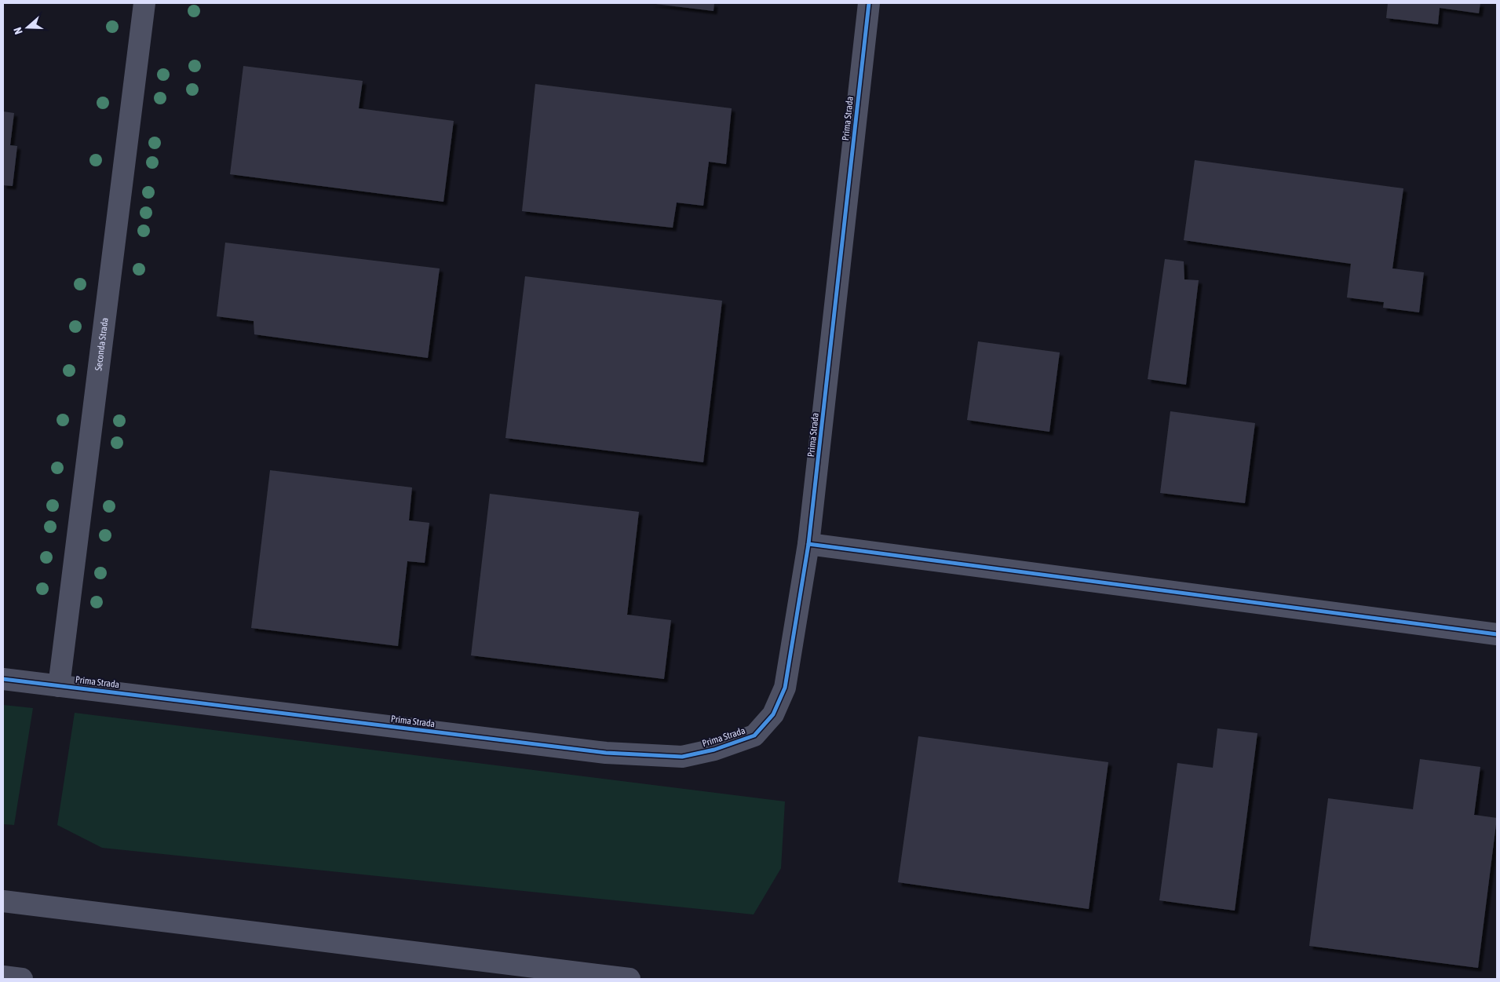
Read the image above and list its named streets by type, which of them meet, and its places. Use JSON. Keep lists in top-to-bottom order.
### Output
{
  "streets": {
    "street": ["Prima Strada", "Seconda Strada"]
  },
  "crossings": [
    ["Prima Strada", "Seconda Strada"]
  ],
  "north": "left"
}
